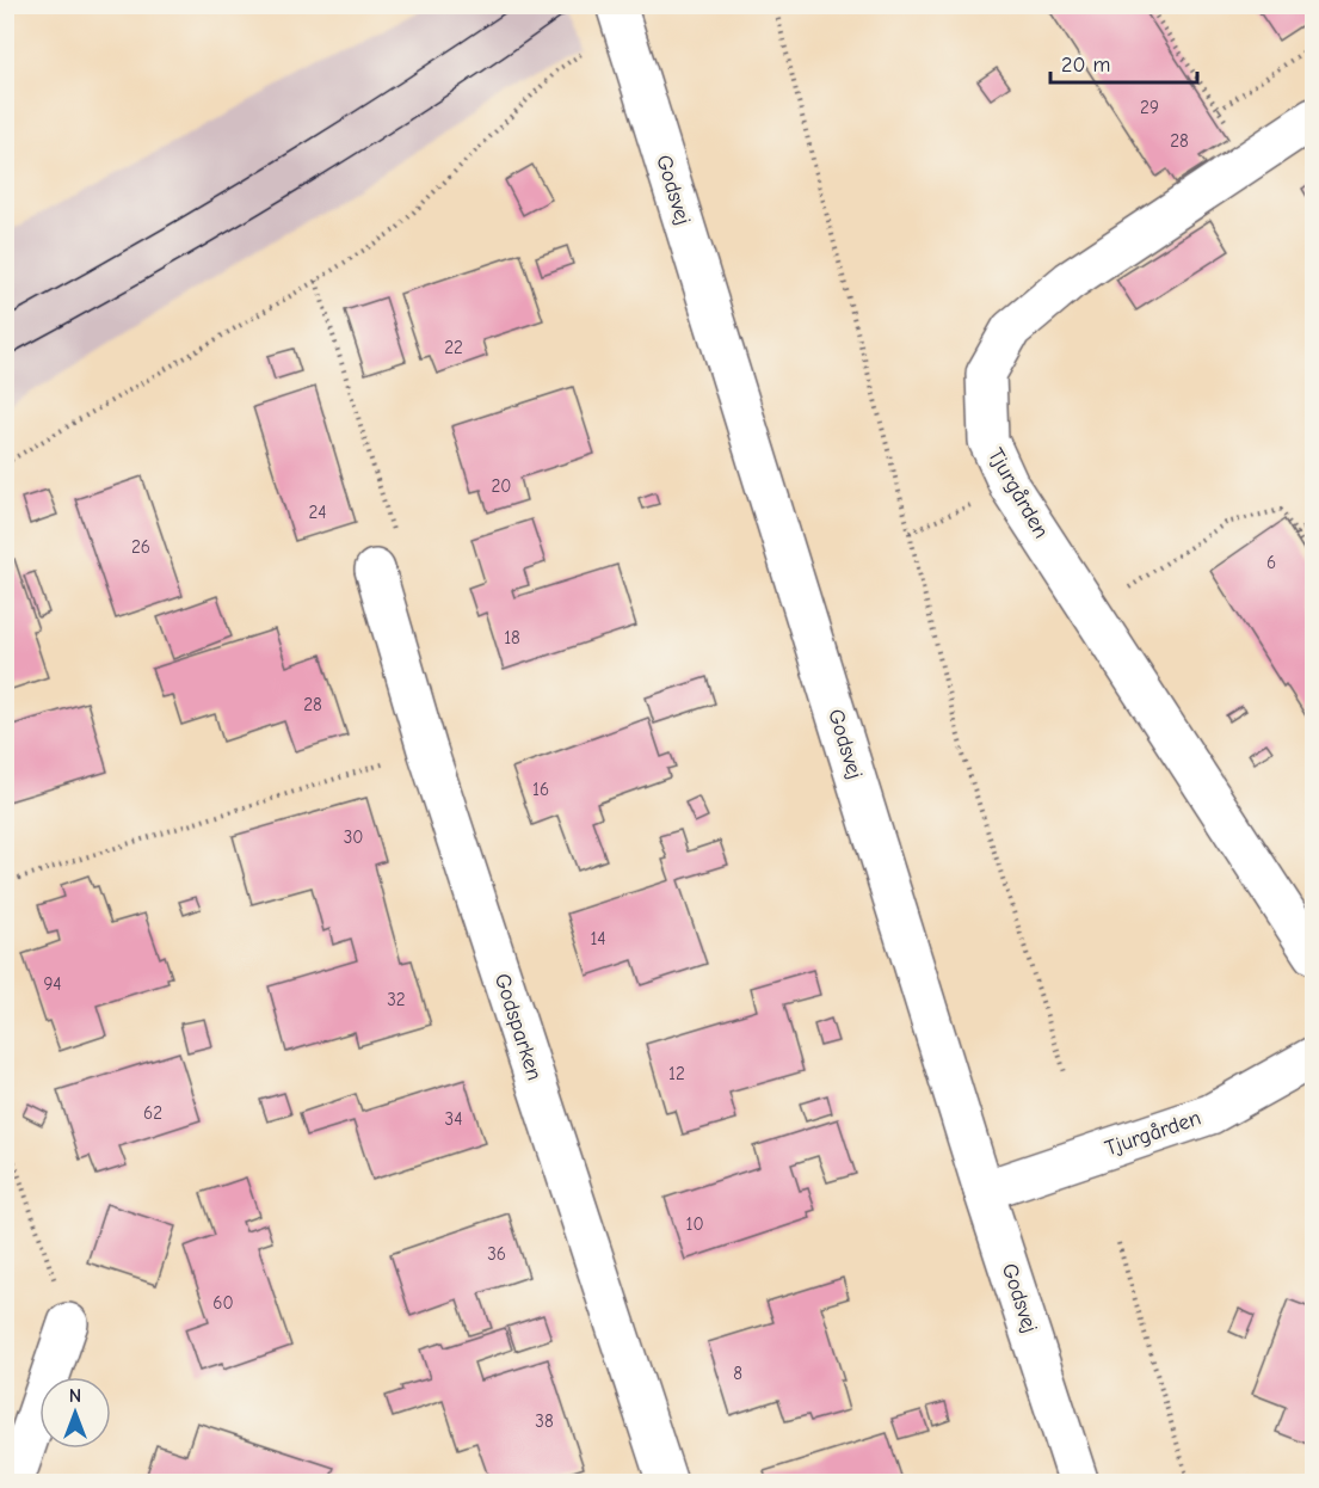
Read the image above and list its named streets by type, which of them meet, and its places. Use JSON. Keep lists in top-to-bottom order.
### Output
{
  "streets": {
    "street": ["Godsvej", "Tjurgården", "Godsparken"]
  },
  "crossings": [
    ["Godsvej", "Tjurgården"]
  ],
  "house_numbers": [
    "29",
    "28",
    "22",
    "20",
    "24",
    "26",
    "6",
    "18",
    "28",
    "16",
    "30",
    "14",
    "94",
    "32",
    "12",
    "62",
    "34",
    "10",
    "36",
    "60",
    "8",
    "38"
  ],
  "scale_bar": "20 m",
  "north": "top"
}
